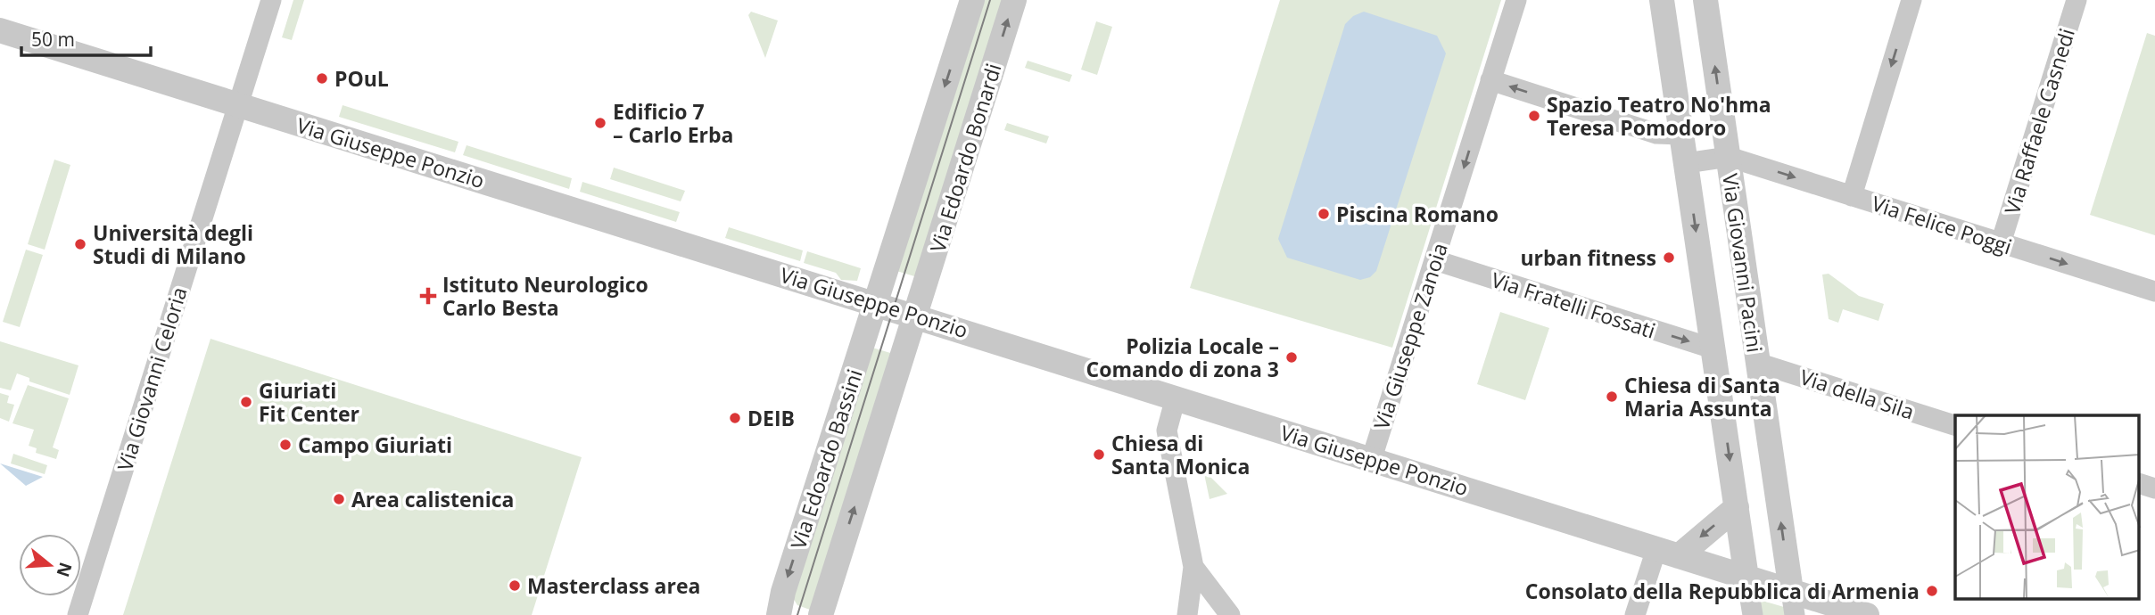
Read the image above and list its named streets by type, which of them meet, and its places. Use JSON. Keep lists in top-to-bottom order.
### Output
{
  "streets": {
    "street": [
      "Via Raffaele Casnedi",
      "Via Giuseppe Ponzio",
      "Via Edoardo Bonardi",
      "Via Felice Poggi",
      "Via Giovanni Pacini",
      "Via Fratelli Fossati",
      "Via Giuseppe Zanoia",
      "Via Giovanni Celoria",
      "Via della Sila",
      "Via Edoardo Bassini"
    ]
  },
  "crossings": [
    ["Via Raffaele Casnedi", "Via Felice Poggi"],
    ["Via Giuseppe Ponzio", "Via Edoardo Bonardi"],
    ["Via Giuseppe Ponzio", "Via Giovanni Pacini"],
    ["Via Giuseppe Ponzio", "Via Giuseppe Zanoia"],
    ["Via Giuseppe Ponzio", "Via Giovanni Celoria"],
    ["Via Giuseppe Ponzio", "Via Edoardo Bassini"],
    ["Via Edoardo Bonardi", "Via Edoardo Bassini"],
    ["Via Felice Poggi", "Via Giovanni Pacini"],
    ["Via Giovanni Pacini", "Via Fratelli Fossati"],
    ["Via Giovanni Pacini", "Via della Sila"],
    ["Via Fratelli Fossati", "Via Giuseppe Zanoia"]
  ],
  "one_way": ["Via Felice Poggi", "Via Fratelli Fossati", "Via Giuseppe Zanoia"],
  "places": {
    "other": [
      "POuL",
      "Spazio Teatro No'hma Teresa Pomodoro",
      "Edificio 7 – Carlo Erba",
      "Piscina Romano",
      "Università degli Studi di Milano",
      "urban fitness",
      "Polizia Locale – Comando di zona 3",
      "Chiesa di Santa Maria Assunta",
      "Giuriati Fit Center",
      "DEIB",
      "Campo Giuriati",
      "Chiesa di Santa Monica",
      "Area calistenica",
      "Masterclass area",
      "Consolato della Repubblica di Armenia"
    ],
    "health": ["Istituto Neurologico Carlo Besta"]
  },
  "scale_bar": "50 m",
  "north": "right"
}
